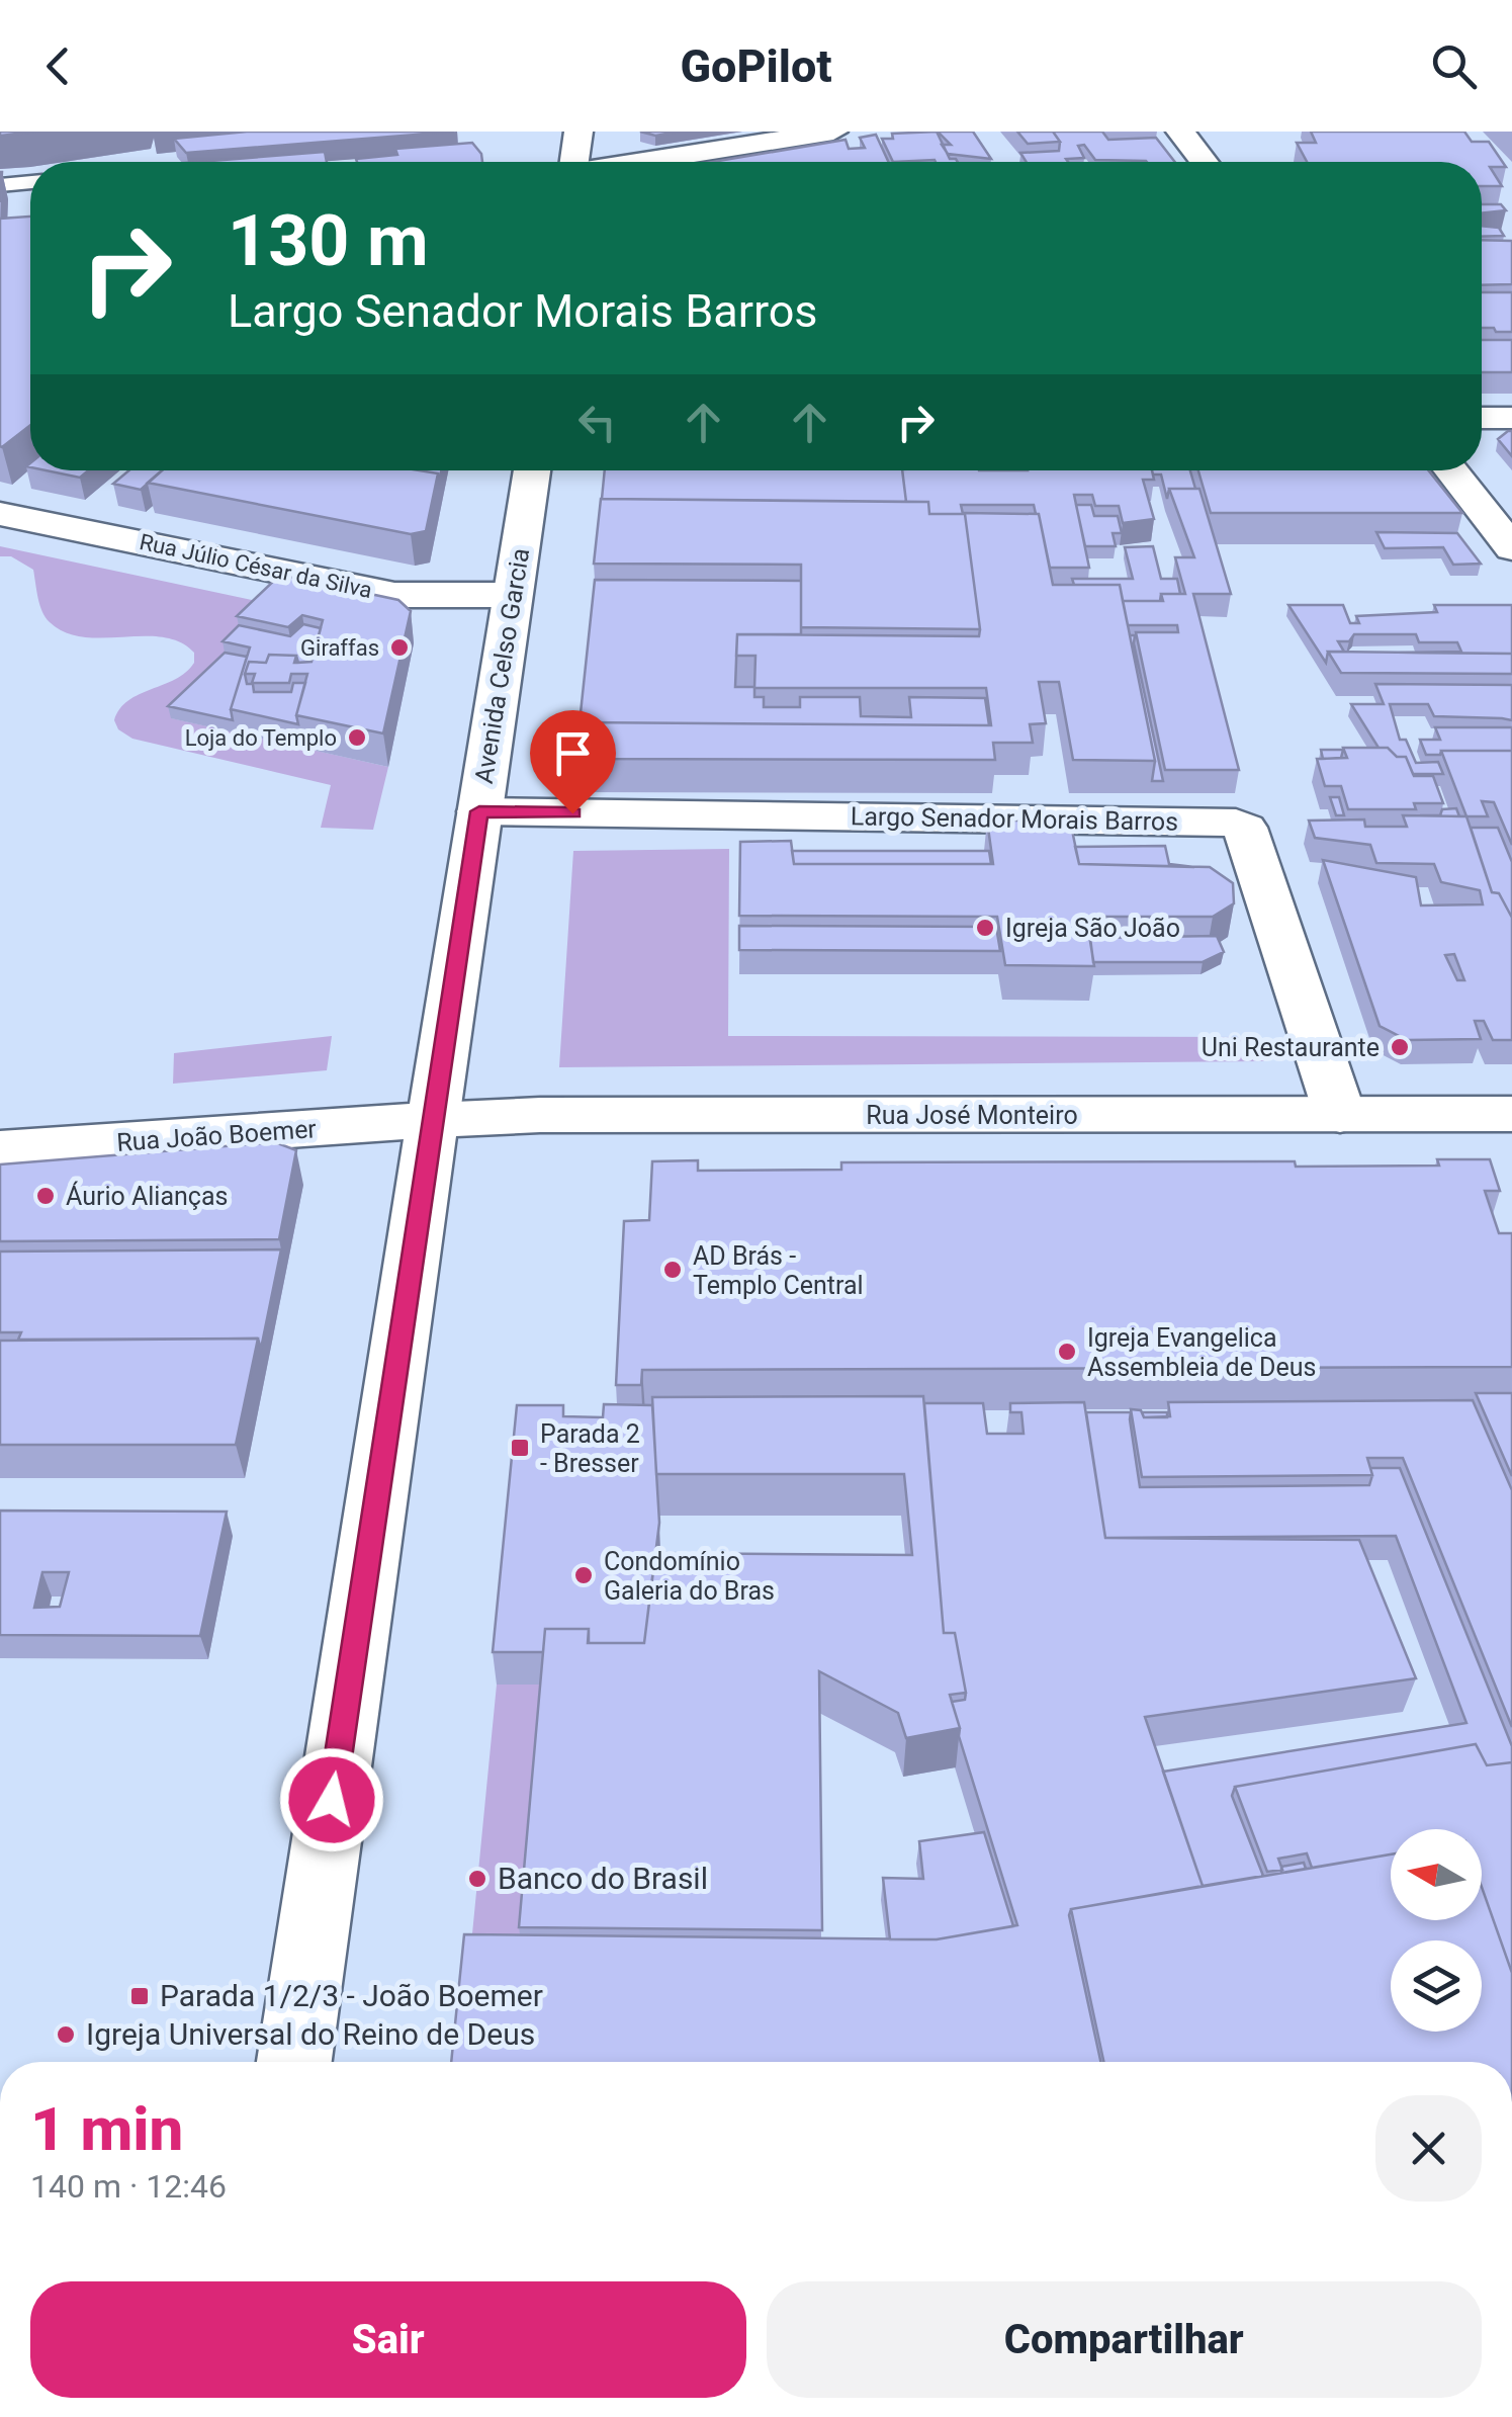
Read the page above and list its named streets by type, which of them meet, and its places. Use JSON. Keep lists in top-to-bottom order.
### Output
{
  "streets": {
    "main road": [
      "Rua Júlio César da Silva",
      "Avenida Celso Garcia",
      "Largo Senador Morais Barros",
      "Rua José Monteiro",
      "Rua João Boemer"
    ]
  },
  "crossings": [
    ["Rua Júlio César da Silva", "Avenida Celso Garcia"],
    ["Avenida Celso Garcia", "Largo Senador Morais Barros"],
    ["Avenida Celso Garcia", "Rua José Monteiro"],
    ["Avenida Celso Garcia", "Rua João Boemer"],
    ["Largo Senador Morais Barros", "Rua José Monteiro"],
    ["Rua José Monteiro", "Rua João Boemer"]
  ],
  "places": {
    "other": [
      "Giraffas",
      "Loja do Templo",
      "Igreja São João",
      "Uni Restaurante",
      "Áurio Alianças",
      "AD Brás - Templo Central",
      "Igreja Evangelica Assembleia de Deus",
      "Condomínio Galeria do Bras",
      "Banco do Brasil",
      "Igreja Universal do Reino de Deus"
    ],
    "transit": ["Parada 2 - Bresser", "Parada 1/2/3 - João Boemer"]
  },
  "north": "left",
  "page": {
    "header": "GoPilot",
    "turn": ["130 m", "Largo Senador Morais Barros"],
    "heading": ["1 min", "140 m · 12:46"],
    "buttons": ["Sair", "Compartilhar"]
  }
}
